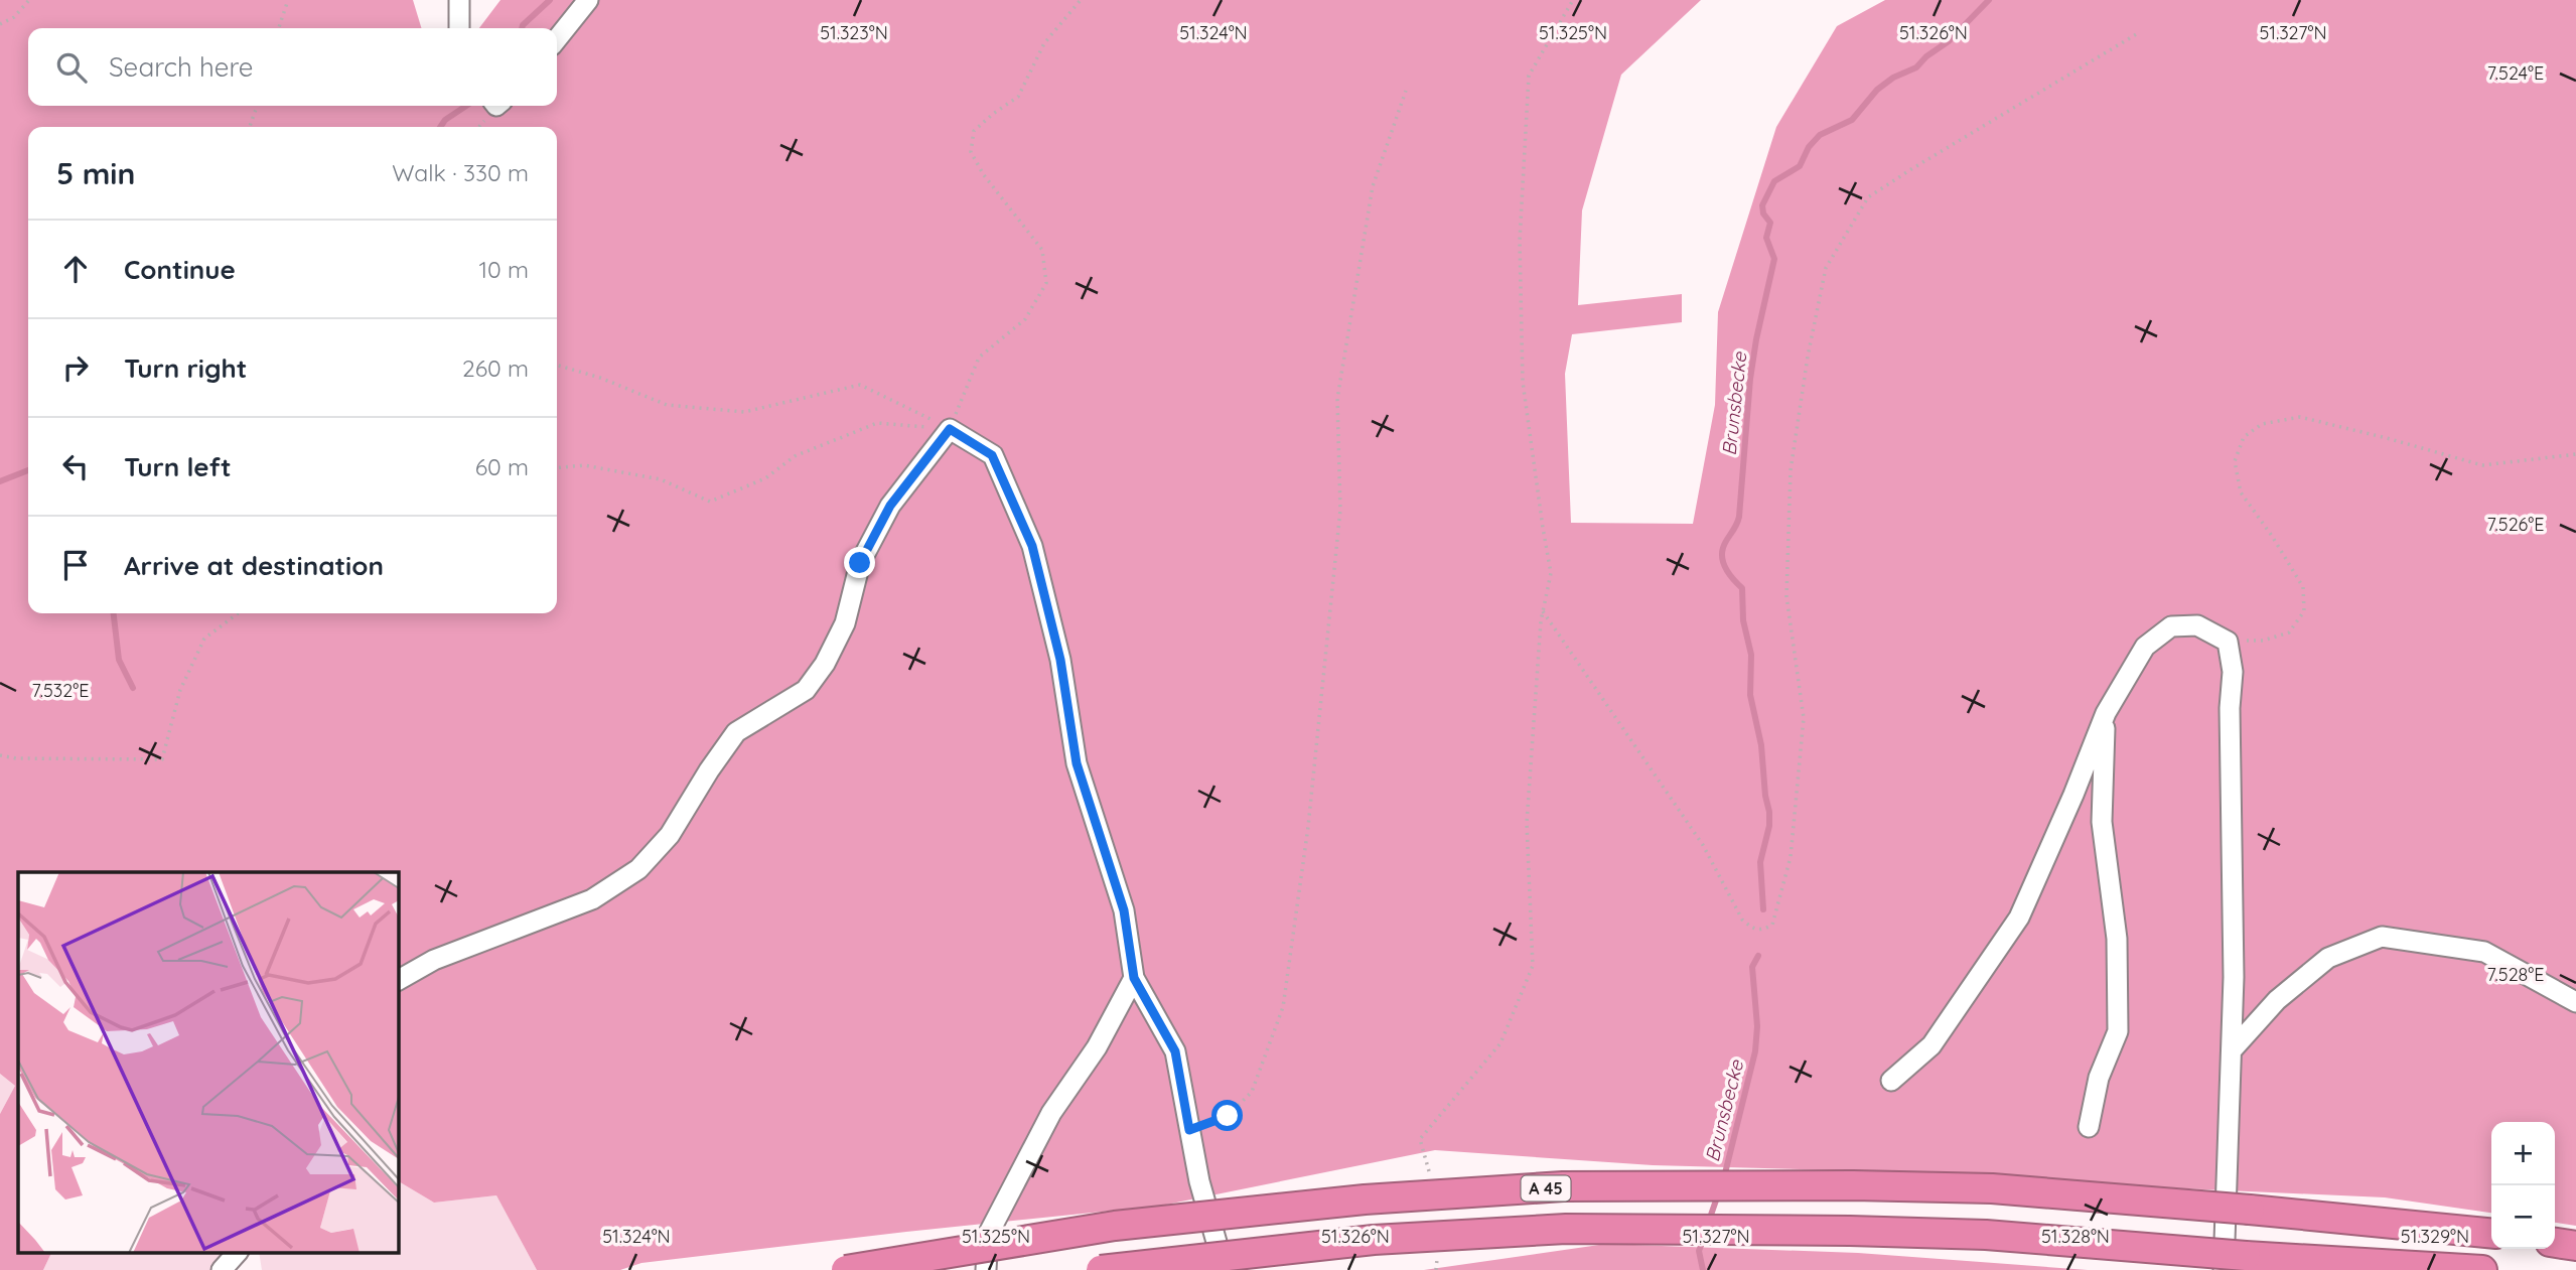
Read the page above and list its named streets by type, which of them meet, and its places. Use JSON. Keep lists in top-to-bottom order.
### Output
{
  "streets": {
    "highway": ["A 45"]
  },
  "water": ["Brunsbecke"],
  "page": {
    "search": "Search here",
    "heading": ["5 min", "Walk · 330 m"],
    "list": [
      ["Continue", "10 m"],
      ["Turn right", "260 m"],
      ["Turn left", "60 m"],
      "Arrive at destination"
    ],
    "map_buttons": ["+", "−"]
  },
  "coordinates": [
    "51.323°N",
    "51.324°N",
    "51.325°N",
    "51.326°N",
    "51.327°N",
    "7.524°E",
    "7.526°E",
    "7.532°E",
    "7.528°E",
    "51.328°N",
    "51.329°N"
  ]
}
